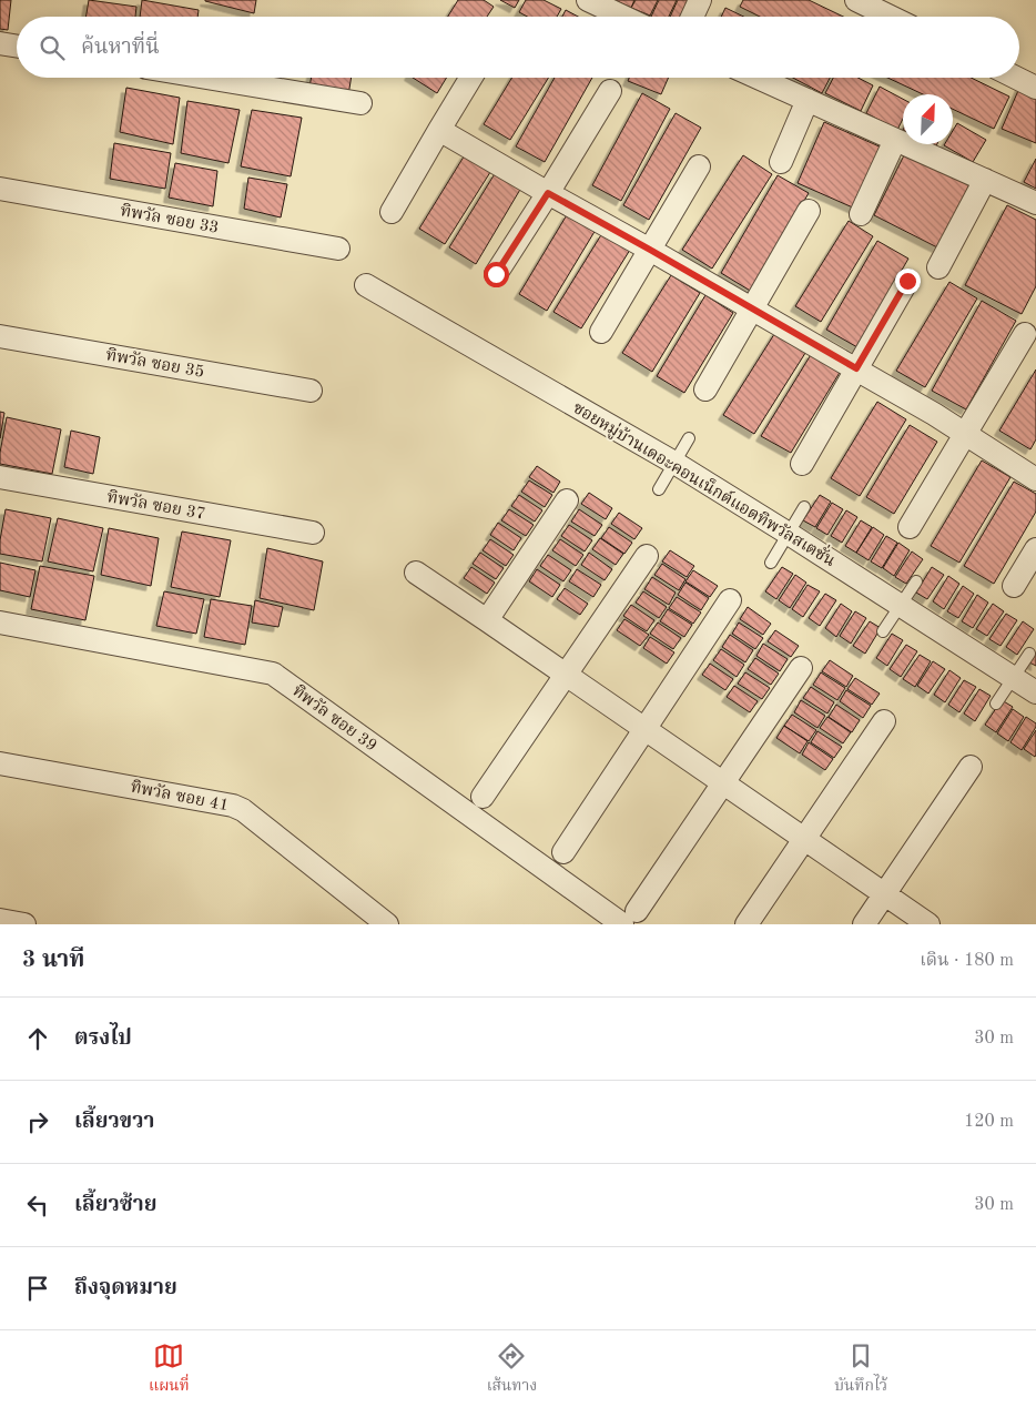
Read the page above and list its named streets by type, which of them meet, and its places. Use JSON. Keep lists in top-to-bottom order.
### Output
{
  "streets": {
    "street": [
      "ทิพวัล ซอย 33",
      "ทิพวัล ซอย 35",
      "ซอยหมู่บ้านเดอะคอนเน็กต์แอตทิพวัลสเตชั่น",
      "ทิพวัล ซอย 37",
      "ทิพวัล ซอย 39",
      "ทิพวัล ซอย 41"
    ]
  },
  "north": "top right",
  "page": {
    "search": "ค้นหาที่นี่",
    "heading": ["3 นาที", "เดิน · 180 m"],
    "list": [
      ["ตรงไป", "30 m"],
      ["เลี้ยวขวา", "120 m"],
      ["เลี้ยวซ้าย", "30 m"],
      "ถึงจุดหมาย"
    ],
    "nav": ["แผนที่", "เส้นทาง", "บันทึกไว้"]
  }
}
